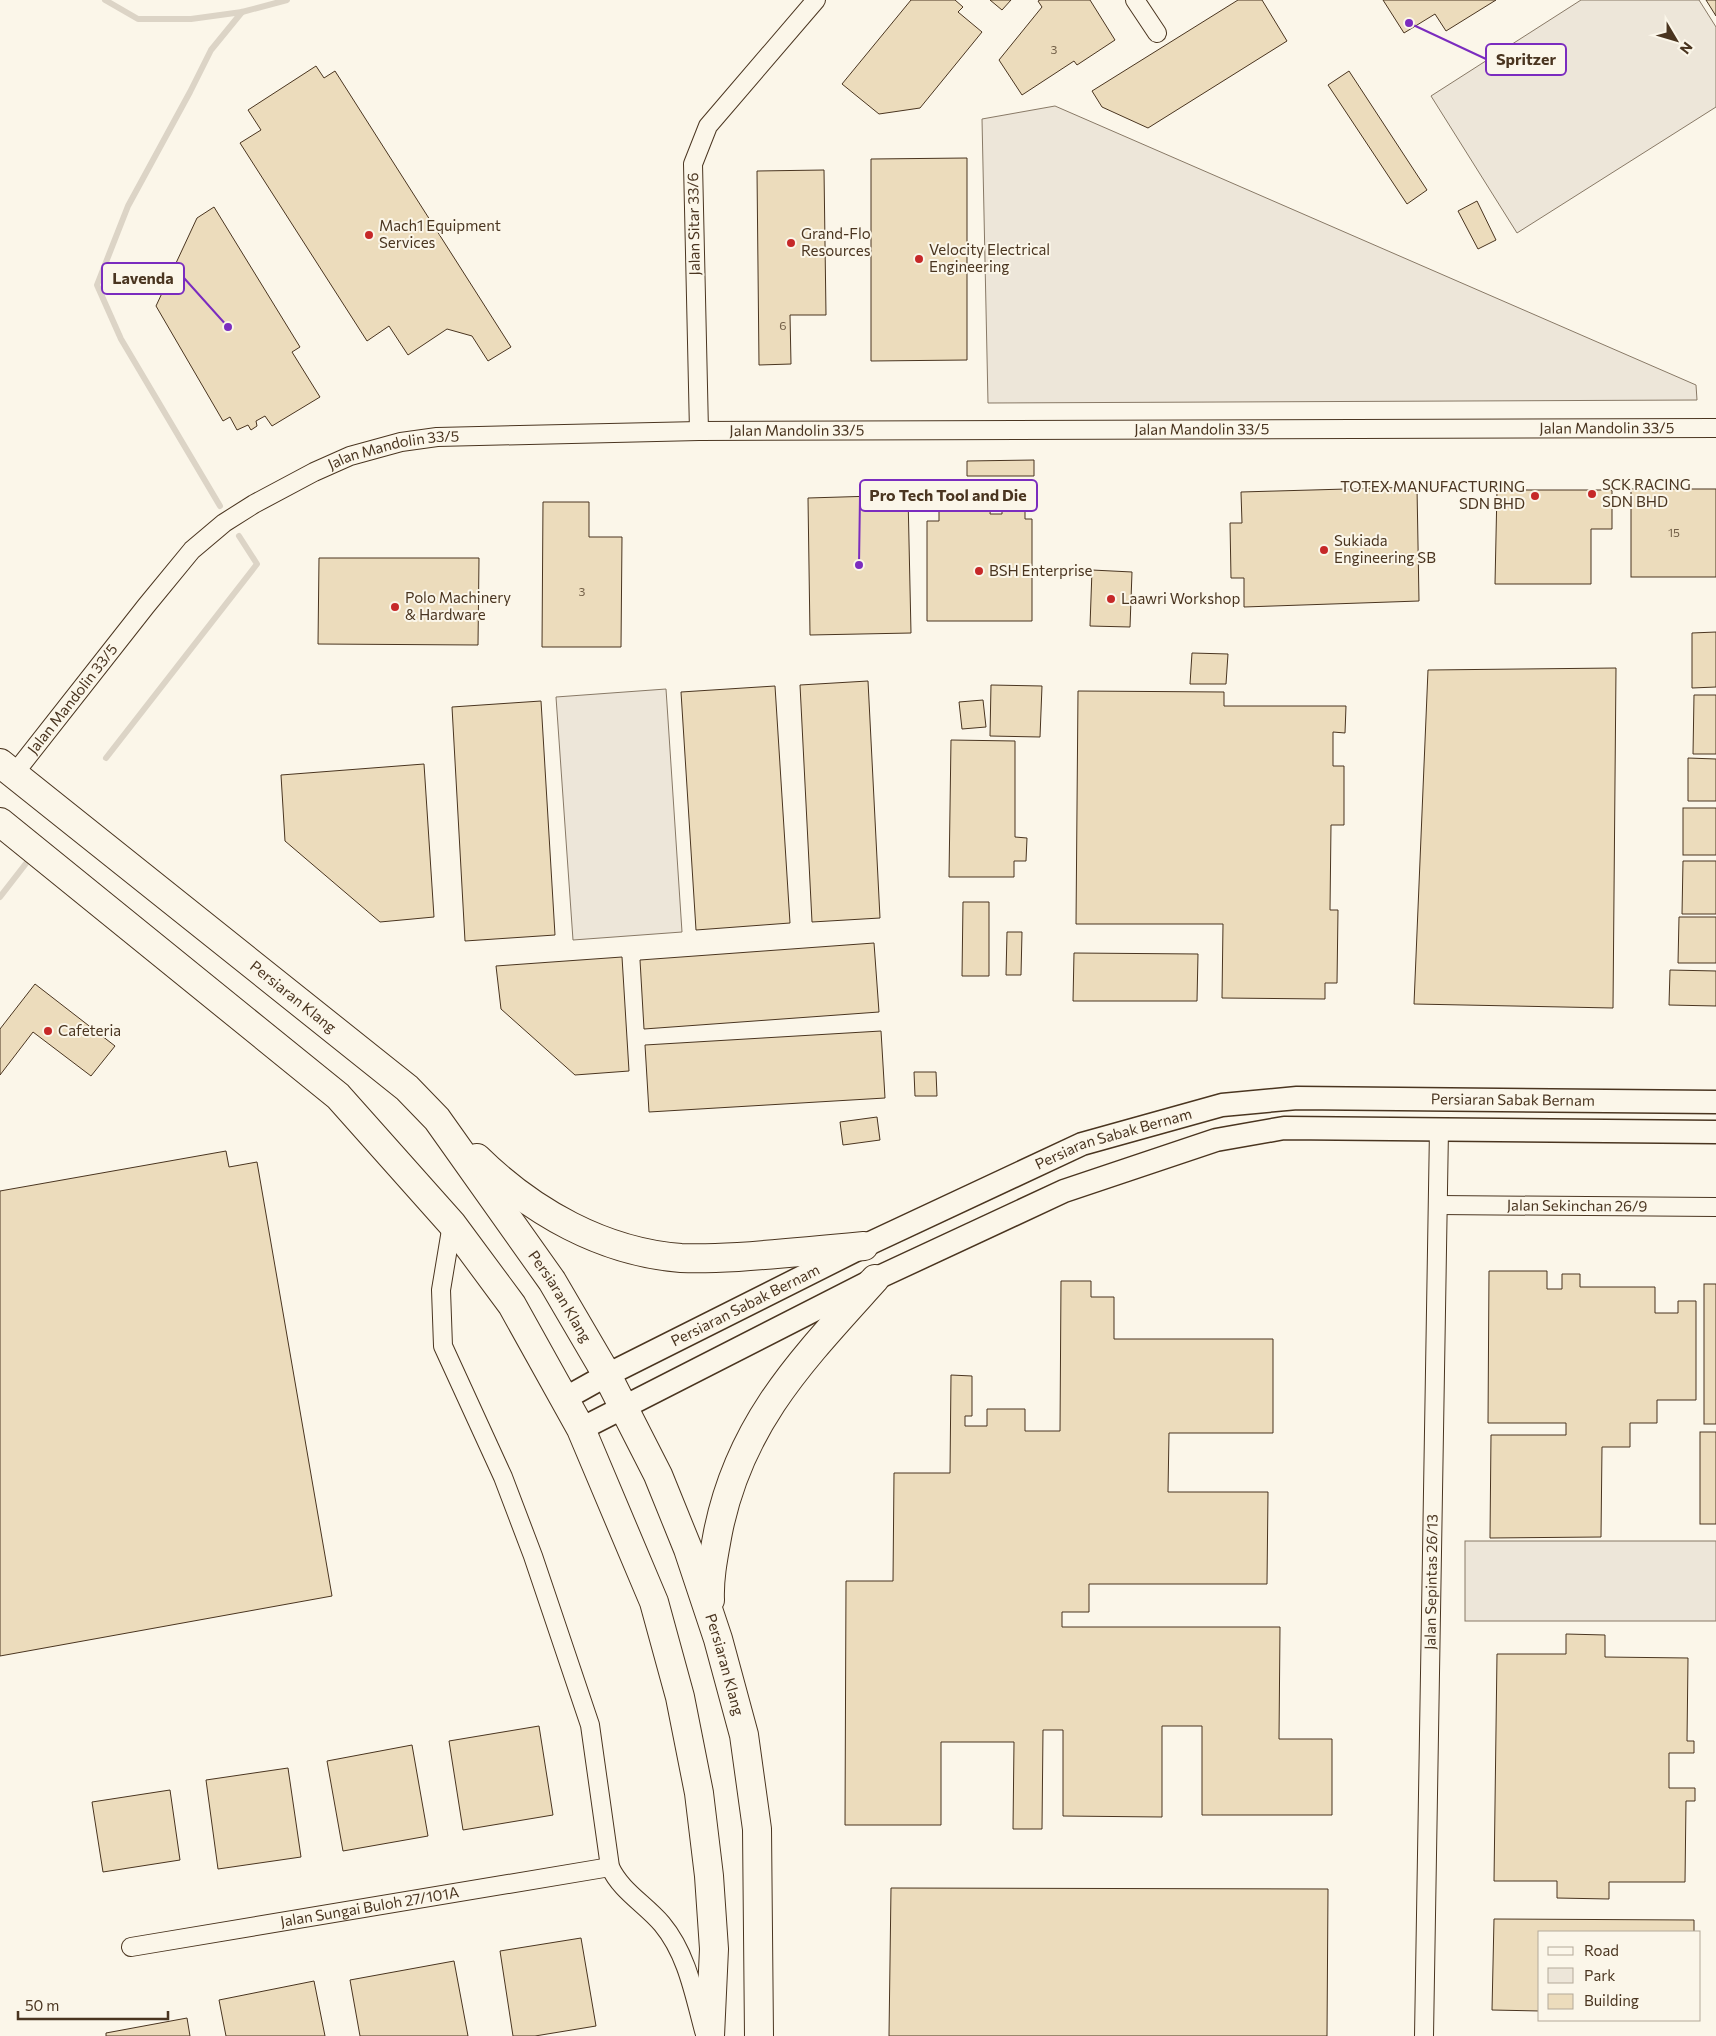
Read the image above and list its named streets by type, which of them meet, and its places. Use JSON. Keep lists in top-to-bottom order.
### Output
{
  "streets": {
    "main road": ["Persiaran Klang"],
    "street": [
      "Jalan Sitar 33/6",
      "Jalan Mandolin 33/5",
      "Persiaran Sabak Bernam",
      "Jalan Sekinchan 26/9",
      "Jalan Sepintas 26/13",
      "Jalan Sungai Buloh 27/101A"
    ]
  },
  "crossings": [
    ["Jalan Sitar 33/6", "Jalan Mandolin 33/5"],
    ["Jalan Mandolin 33/5", "Persiaran Klang"],
    ["Persiaran Klang", "Persiaran Sabak Bernam"],
    ["Persiaran Sabak Bernam", "Jalan Sepintas 26/13"],
    ["Jalan Sekinchan 26/9", "Jalan Sepintas 26/13"]
  ],
  "places": [
    "Spritzer",
    "Mach1 Equipment Services",
    "Grand-Flo Resources",
    "Velocity Electrical Engineering",
    "Lavenda",
    "SCK RACING SDN BHD",
    "TOTEX MANUFACTURING SDN BHD",
    "Sukiada Engineering SB",
    "Pro Tech Tool and Die",
    "BSH Enterprise",
    "Laawri Workshop",
    "Polo Machinery & Hardware",
    "Cafeteria"
  ],
  "house_numbers": [
    "3",
    "6",
    "15",
    "3"
  ],
  "legend": ["Road", "Park", "Building"],
  "scale_bar": "50 m",
  "north": "bottom right"
}
